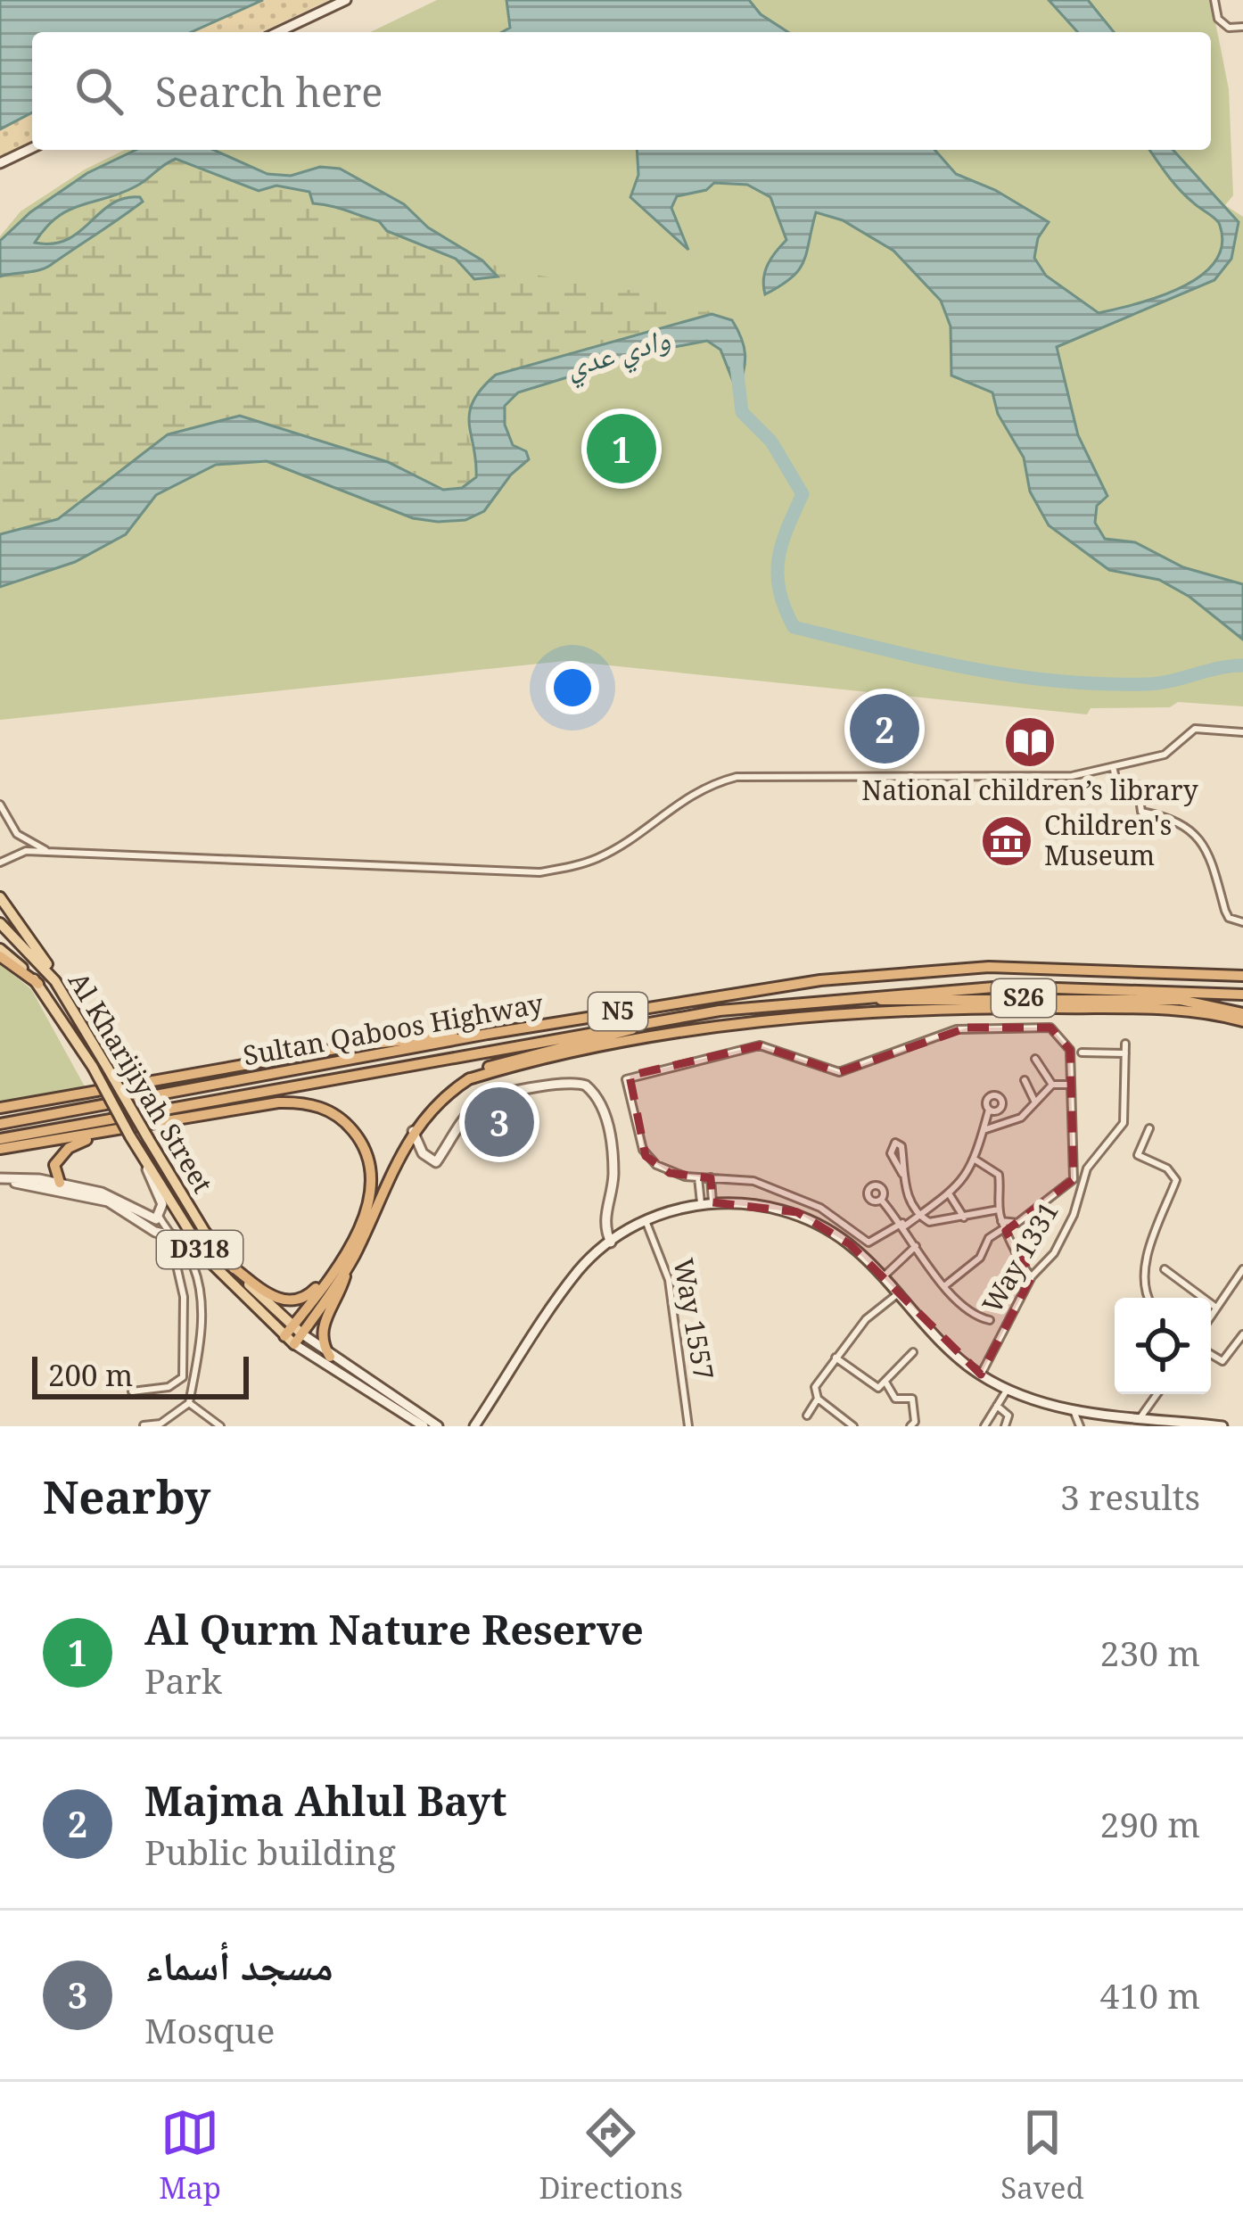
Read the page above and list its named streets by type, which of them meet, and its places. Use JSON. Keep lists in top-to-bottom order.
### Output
{
  "streets": {
    "highway": ["S26", "N5", "Sultan Qaboos Highway"],
    "main road": ["Al Kharijiyah Street", "D318"],
    "street": ["Way 1331", "Way 1557"]
  },
  "crossings": [
    ["S26", "Sultan Qaboos Highway"]
  ],
  "water": ["وادي عدي"],
  "places": {
    "library": ["National children’s library"],
    "museum": ["Children's Museum"]
  },
  "scale_bar": "200 m",
  "page": {
    "search": "Search here",
    "pins": ["1", "2", "3"],
    "scale": "200 m",
    "heading": ["Nearby", "3 results"],
    "list": [
      {
        "mark": "1",
        "name": "Al Qurm Nature Reserve",
        "note": "Park",
        "value": "230 m"
      },
      {
        "mark": "2",
        "name": "Majma Ahlul Bayt",
        "note": "Public building",
        "value": "290 m"
      },
      {
        "mark": "3",
        "name": "مسجد أسماء",
        "note": "Mosque",
        "value": "410 m"
      }
    ],
    "nav": ["Map", "Directions", "Saved"]
  }
}
